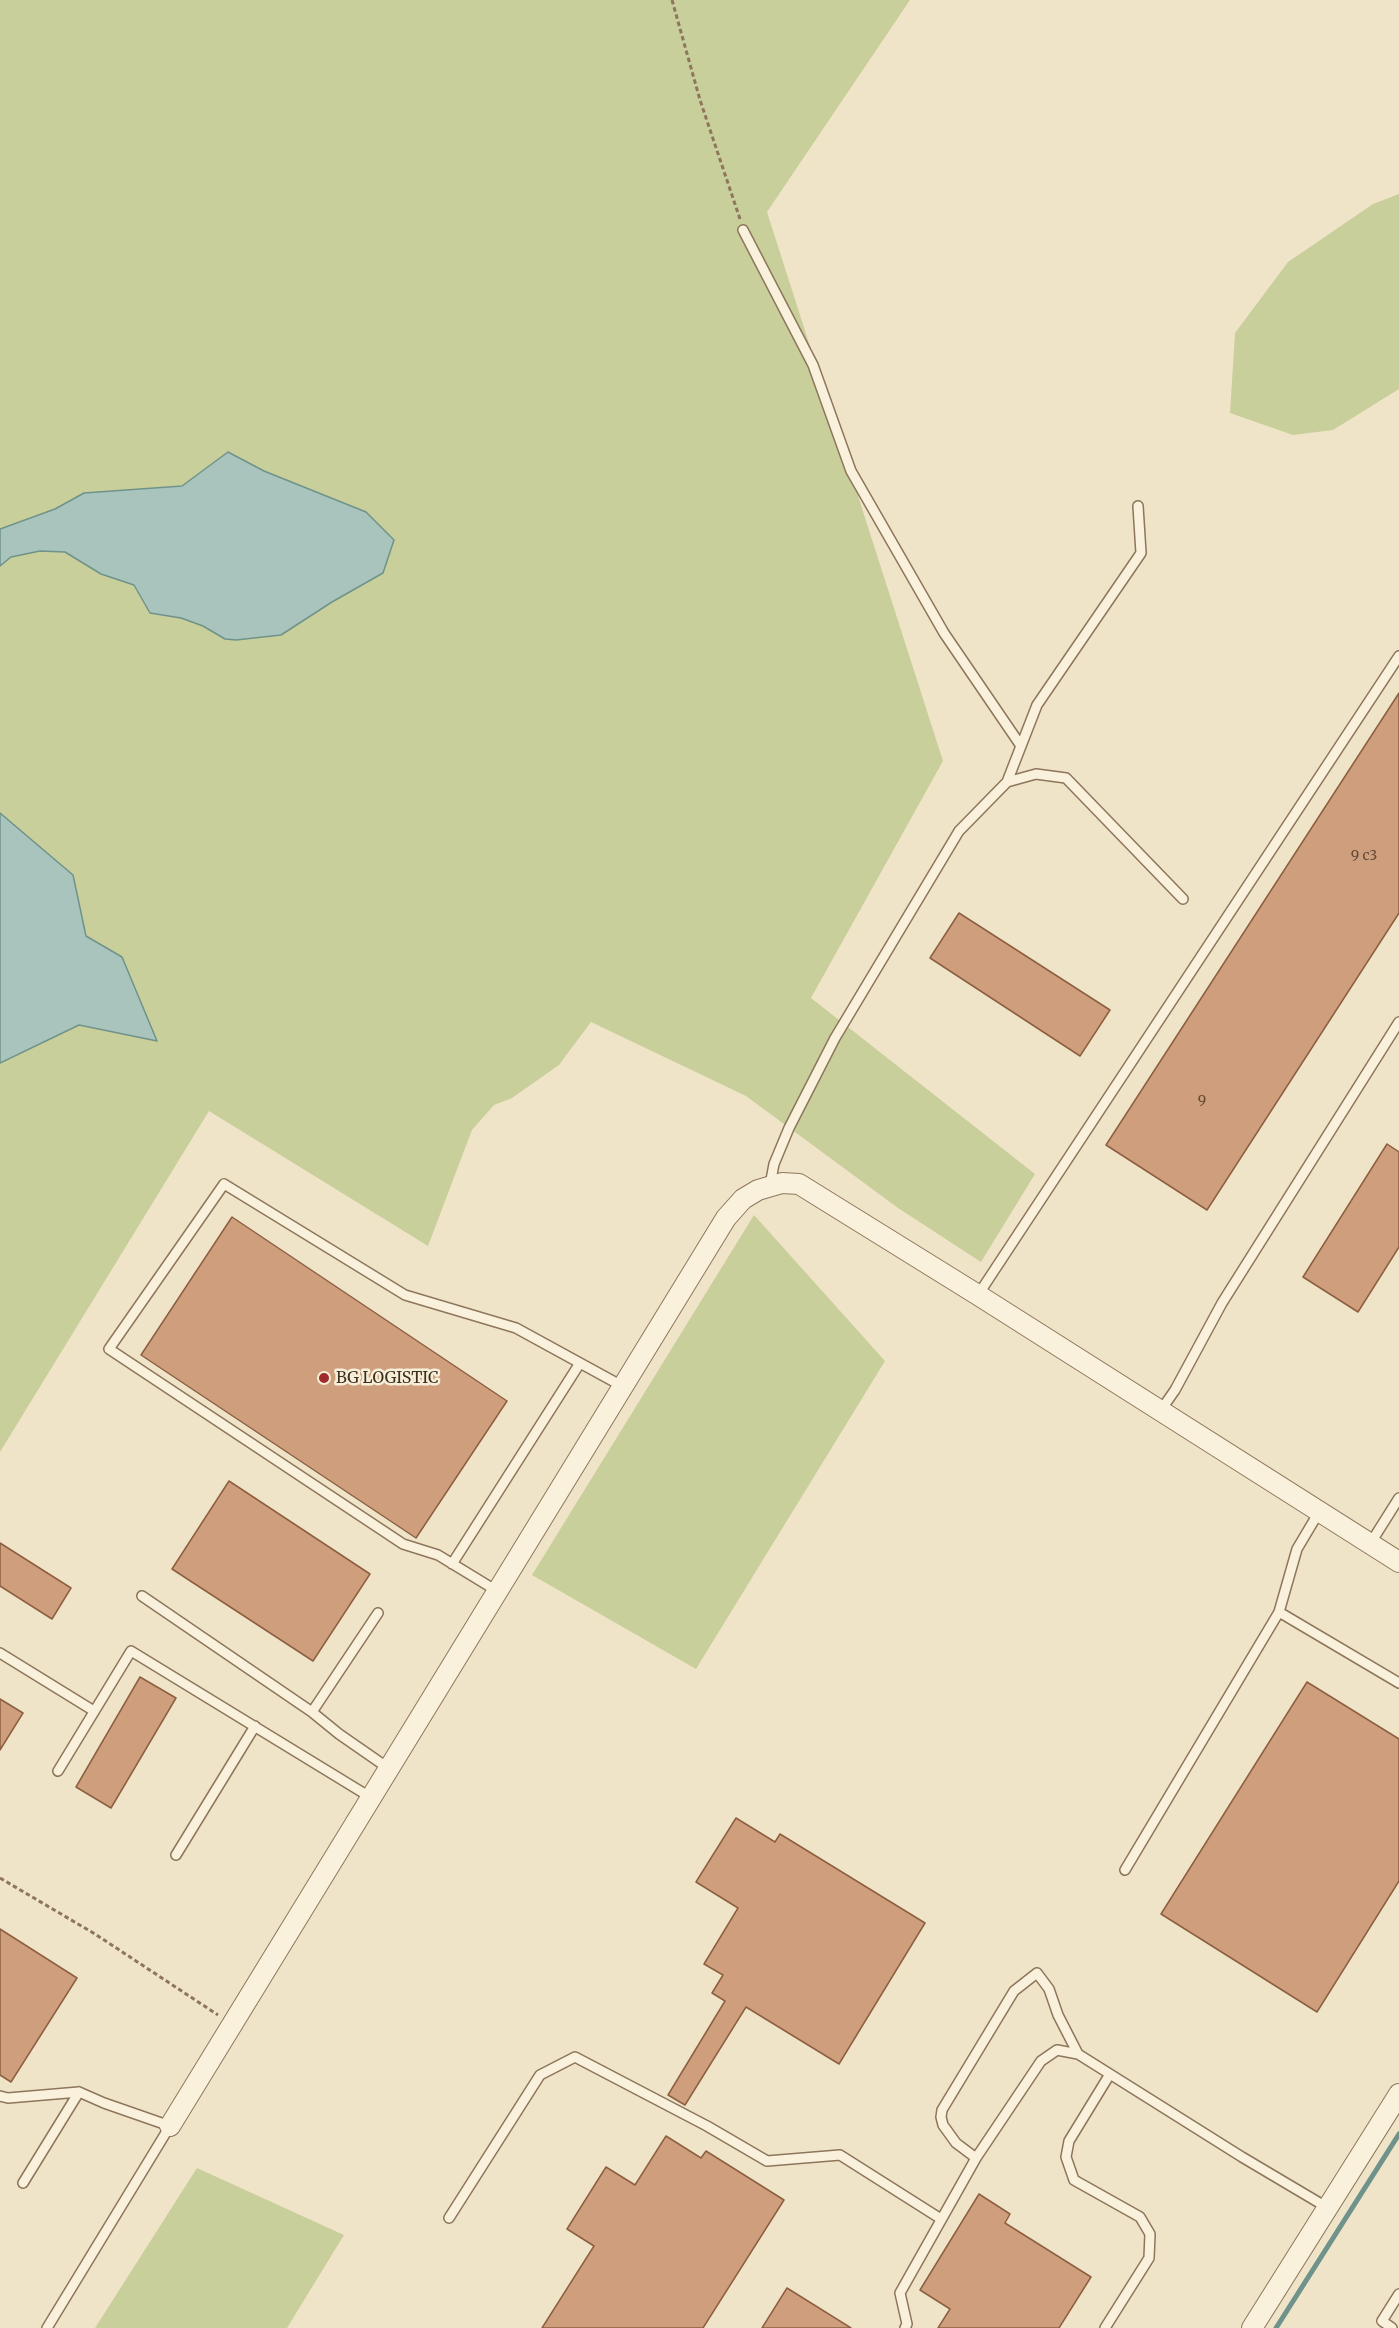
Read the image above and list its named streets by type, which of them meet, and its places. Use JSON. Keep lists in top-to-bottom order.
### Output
{
  "places": ["BG LOGISTIC"],
  "house_numbers": ["9 с3", "9"]
}
